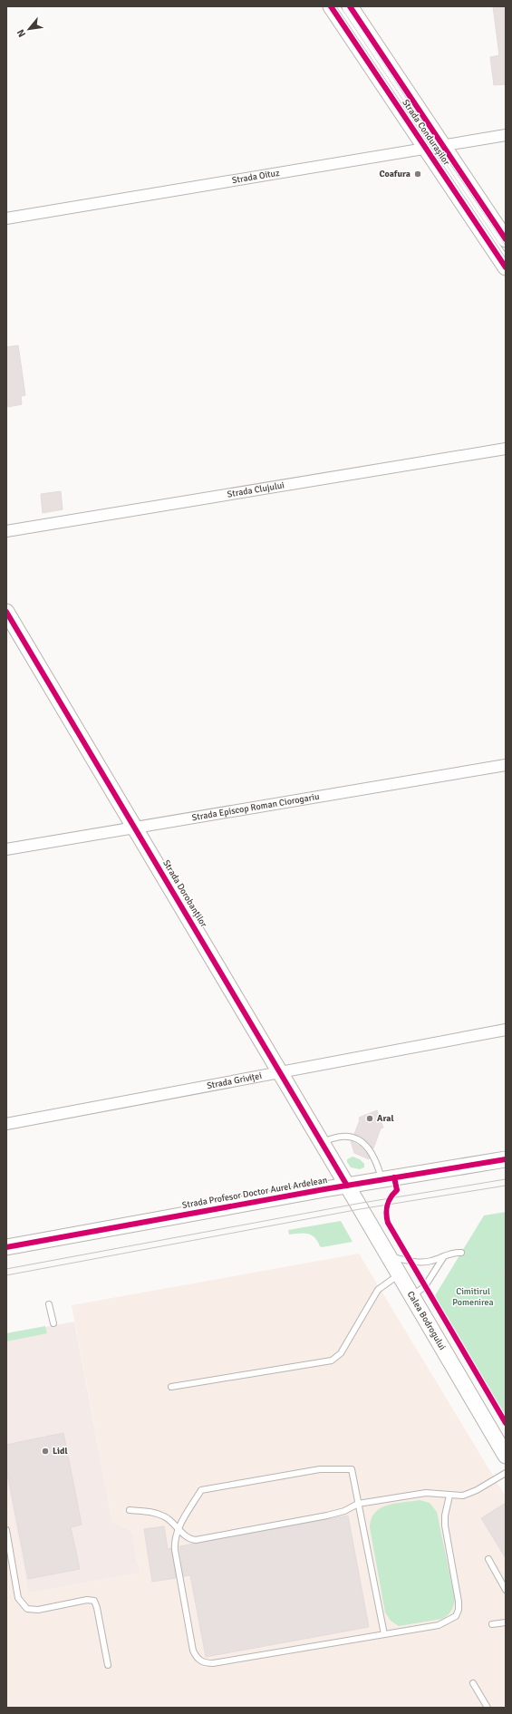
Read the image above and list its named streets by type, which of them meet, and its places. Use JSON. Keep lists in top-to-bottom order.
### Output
{
  "streets": {
    "main road": [
      "Strada Condurașilor",
      "Strada Dorobanților",
      "Strada Profesor Doctor Aurel Ardelean",
      "Calea Bodrogului"
    ],
    "street": [
      "Strada Oituz",
      "Strada Clujului",
      "Strada Episcop Roman Ciorogariu",
      "Strada Griviței"
    ]
  },
  "crossings": [
    ["Strada Condurașilor", "Strada Oituz"],
    ["Strada Episcop Roman Ciorogariu", "Strada Dorobanților"],
    ["Strada Dorobanților", "Strada Griviței"],
    ["Strada Dorobanților", "Strada Profesor Doctor Aurel Ardelean"],
    ["Strada Dorobanților", "Calea Bodrogului"],
    ["Strada Profesor Doctor Aurel Ardelean", "Calea Bodrogului"]
  ],
  "parks": ["Cimitirul Pomenirea"],
  "places": ["Coafura", "Aral", "Lidl"],
  "north": "bottom left"
}
